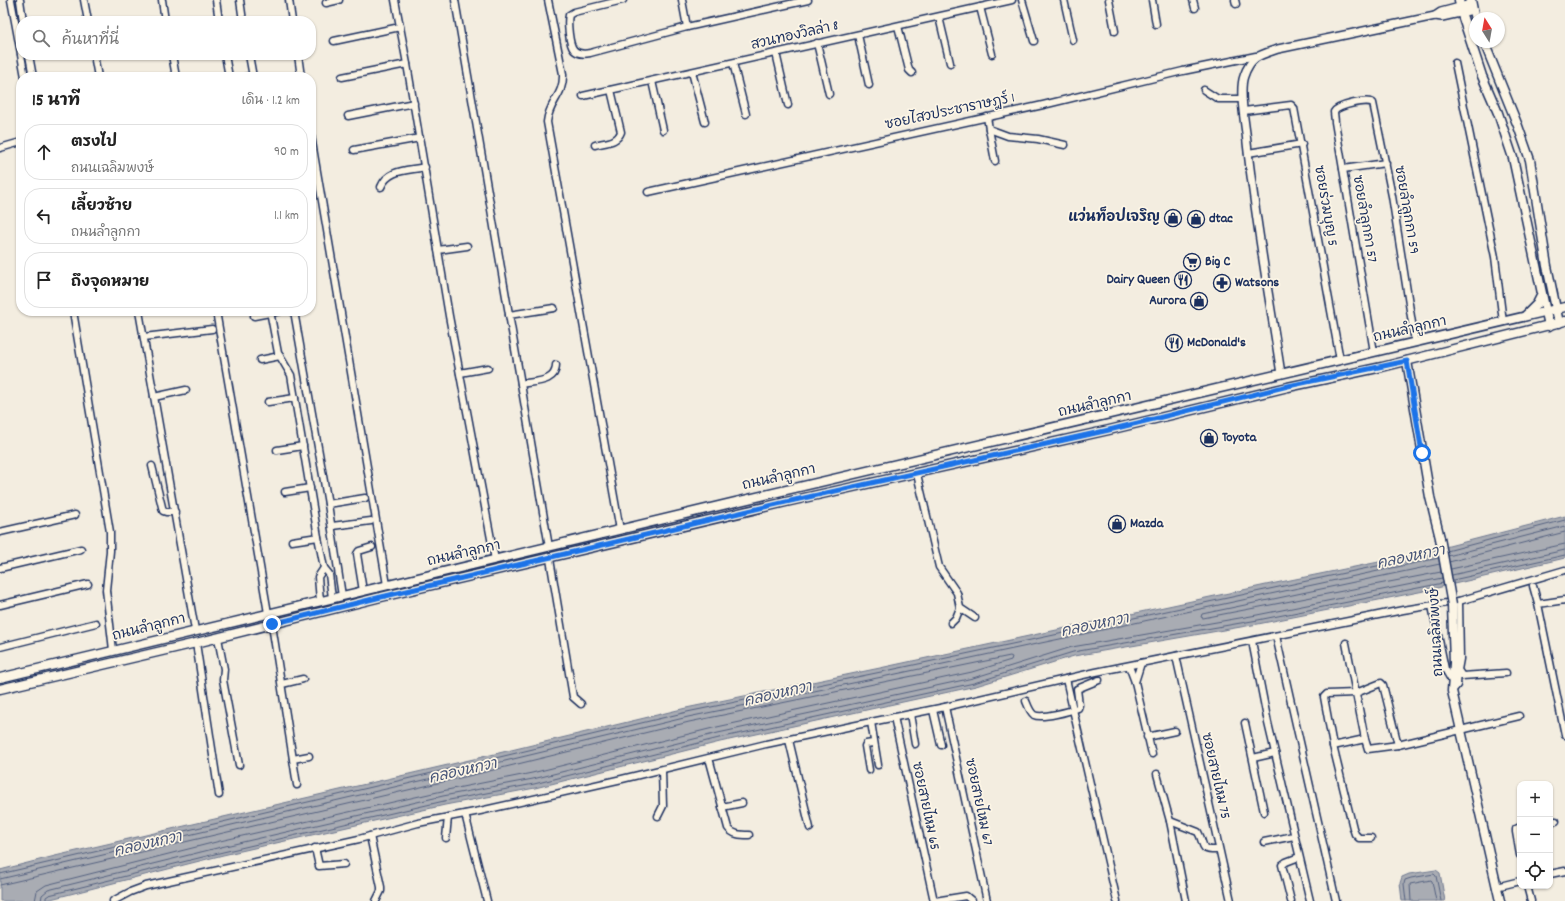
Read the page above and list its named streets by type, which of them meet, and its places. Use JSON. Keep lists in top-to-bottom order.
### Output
{
  "streets": {
    "main road": ["ถนนลำลูกกา", "ถนนเฉลิมพงษ์"],
    "street": [
      "สวนทองวิลล่า 8",
      "ซอยไสวประชาราษฎร์ 1",
      "ซอยร่วมบุญ 5",
      "ซอยลำลูกกา 59",
      "ซอยลำลูกกา 57",
      "ซอยสายไหม 75",
      "ซอยสายไหม 67",
      "ซอยสายไหม 65"
    ]
  },
  "crossings": [
    ["ซอยร่วมบุญ 5", "ถนนลำลูกกา"],
    ["ซอยลำลูกกา 59", "ซอยลำลูกกา 57"],
    ["ซอยลำลูกกา 59", "ถนนลำลูกกา"],
    ["ซอยลำลูกกา 57", "ถนนลำลูกกา"],
    ["ถนนลำลูกกา", "ถนนเฉลิมพงษ์"]
  ],
  "water": ["คลองหกวา"],
  "places": {
    "shop": [
      "แว่นท็อปเจริญ",
      "dtac",
      "Aurora",
      "Toyota",
      "Mazda"
    ],
    "supermarket": ["Big C"],
    "restaurant": ["Dairy Queen", "McDonald's"],
    "pharmacy": ["Watsons"]
  },
  "north": "top",
  "page": {
    "search": "ค้นหาที่นี่",
    "heading": ["15 นาที", "เดิน · 1.2 km"],
    "list": [
      ["ตรงไป", "ถนนเฉลิมพงษ์", "90 m"],
      ["เลี้ยวซ้าย", "ถนนลำลูกกา", "1.1 km"],
      "ถึงจุดหมาย"
    ],
    "map_buttons": ["+", "−"]
  }
}
